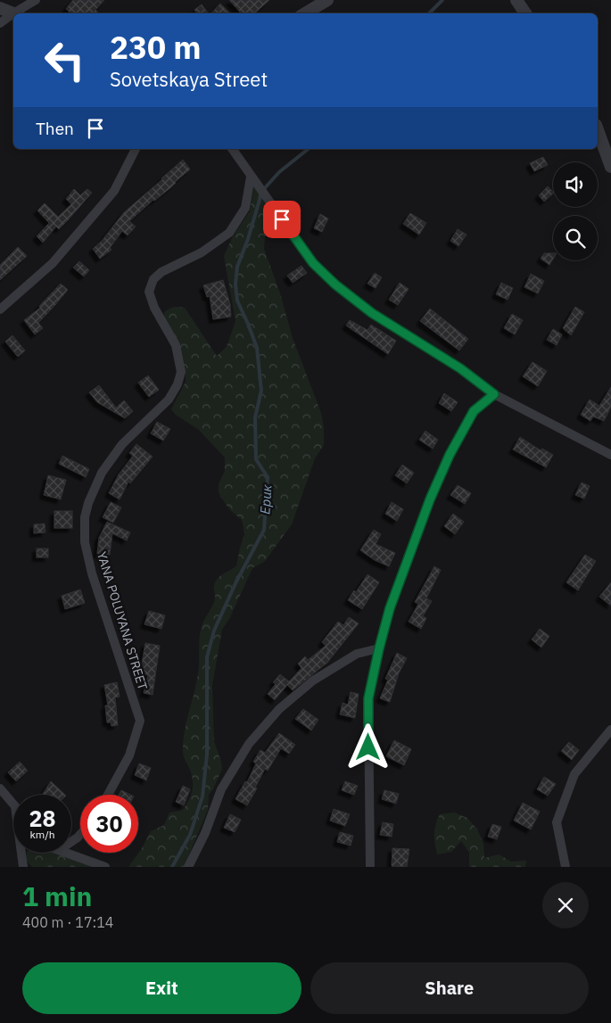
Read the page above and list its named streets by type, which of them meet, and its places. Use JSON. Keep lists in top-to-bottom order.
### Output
{
  "streets": {
    "street": ["YANA POLUYANA STREET"]
  },
  "water": ["Ерик"],
  "page": {
    "turn": ["230 m", "Sovetskaya Street"],
    "then": "Then",
    "speed": "28 km/h",
    "limit": "30",
    "heading": ["1 min", "400 m · 17:14"],
    "buttons": ["Exit", "Share"]
  }
}
